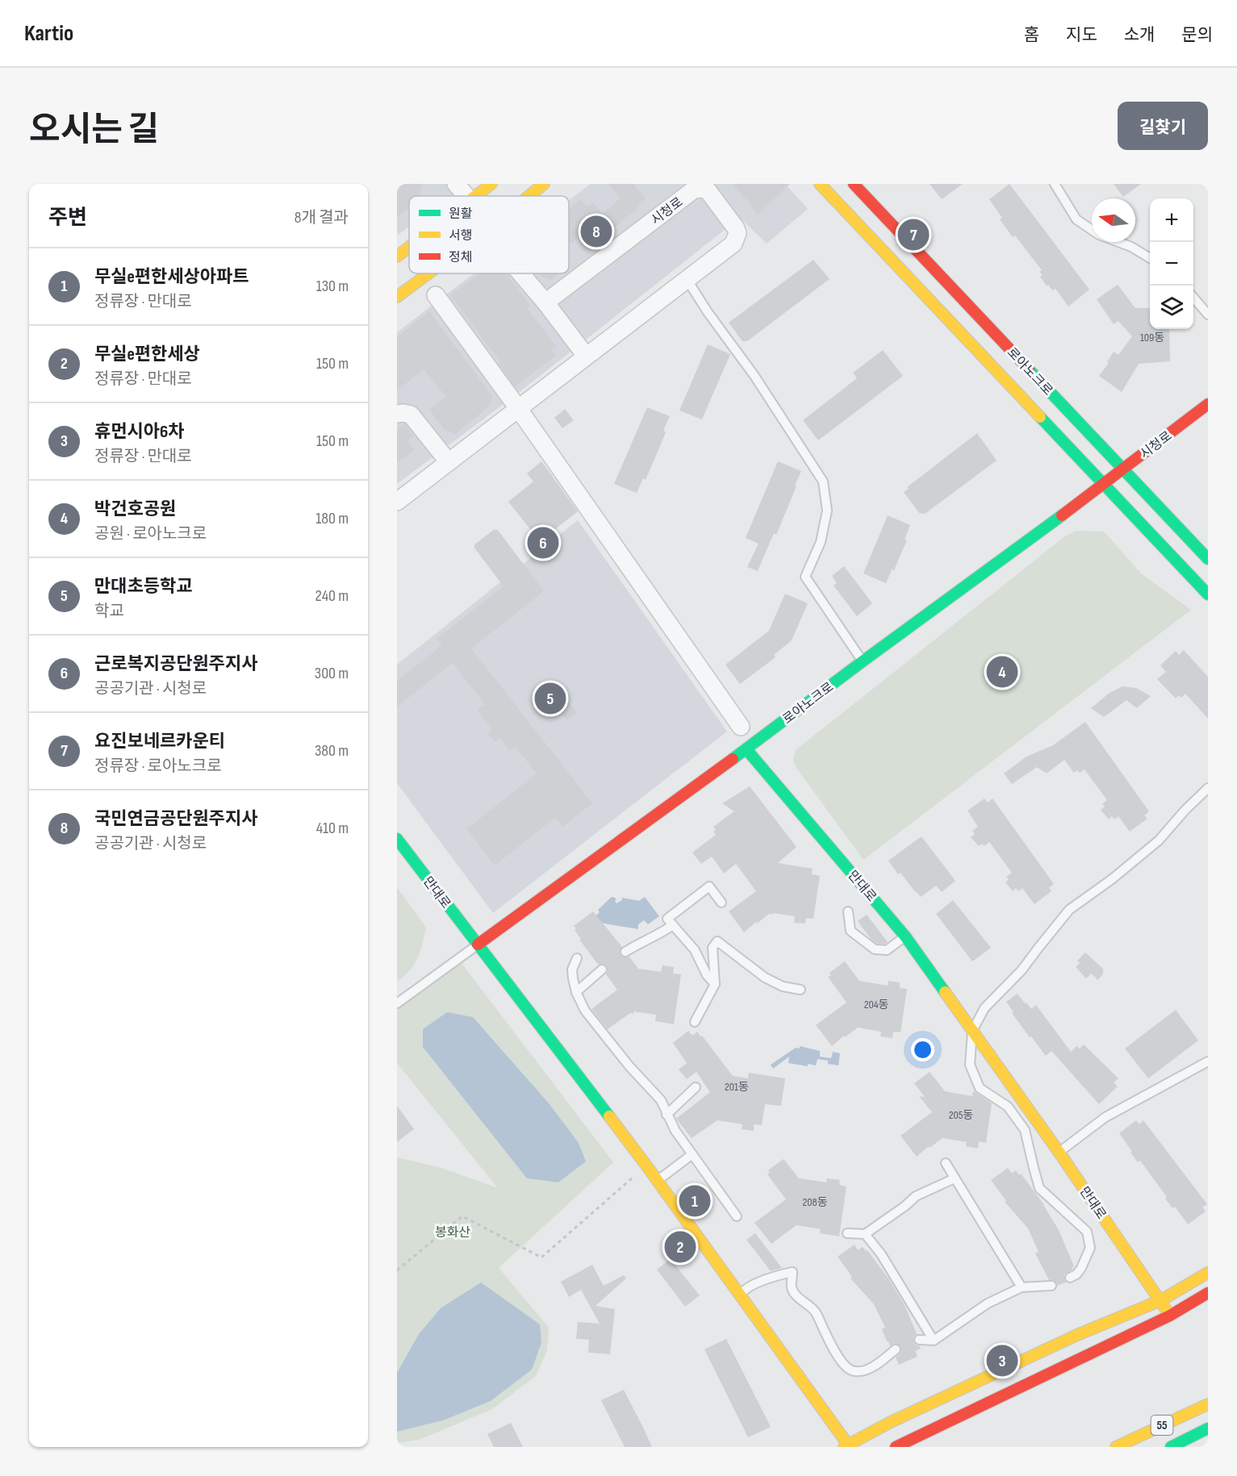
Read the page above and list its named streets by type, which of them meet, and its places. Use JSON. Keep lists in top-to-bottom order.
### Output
{
  "streets": {
    "main road": [
      "시청로",
      "로아노크로",
      "만대로",
      "55"
    ]
  },
  "crossings": [
    ["시청로", "로아노크로"],
    ["로아노크로", "만대로"]
  ],
  "parks": ["봉화산"],
  "house_numbers": [
    "109동",
    "204동",
    "201동",
    "205동",
    "208동"
  ],
  "legend": ["원활", "서행", "정체"],
  "north": "left",
  "page": {
    "header": "Kartio",
    "nav": [
      "홈",
      "지도",
      "소개",
      "문의"
    ],
    "title": "오시는 길",
    "buttons": "길찾기",
    "heading": ["주변", "8개 결과"],
    "map_buttons": ["+", "−"],
    "pins": [
      "8",
      "7",
      "6",
      "4",
      "5",
      "1",
      "2",
      "3"
    ],
    "list": [
      {
        "mark": "1",
        "name": "무실e편한세상아파트",
        "note": "정류장 · 만대로",
        "value": "130 m"
      },
      {
        "mark": "2",
        "name": "무실e편한세상",
        "note": "정류장 · 만대로",
        "value": "150 m"
      },
      {
        "mark": "3",
        "name": "휴먼시아6차",
        "note": "정류장 · 만대로",
        "value": "150 m"
      },
      {
        "mark": "4",
        "name": "박건호공원",
        "note": "공원 · 로아노크로",
        "value": "180 m"
      },
      {
        "mark": "5",
        "name": "만대초등학교",
        "note": "학교",
        "value": "240 m"
      },
      {
        "mark": "6",
        "name": "근로복지공단원주지사",
        "note": "공공기관 · 시청로",
        "value": "300 m"
      },
      {
        "mark": "7",
        "name": "요진보네르카운티",
        "note": "정류장 · 로아노크로",
        "value": "380 m"
      },
      {
        "mark": "8",
        "name": "국민연금공단원주지사",
        "note": "공공기관 · 시청로",
        "value": "410 m"
      }
    ]
  }
}
